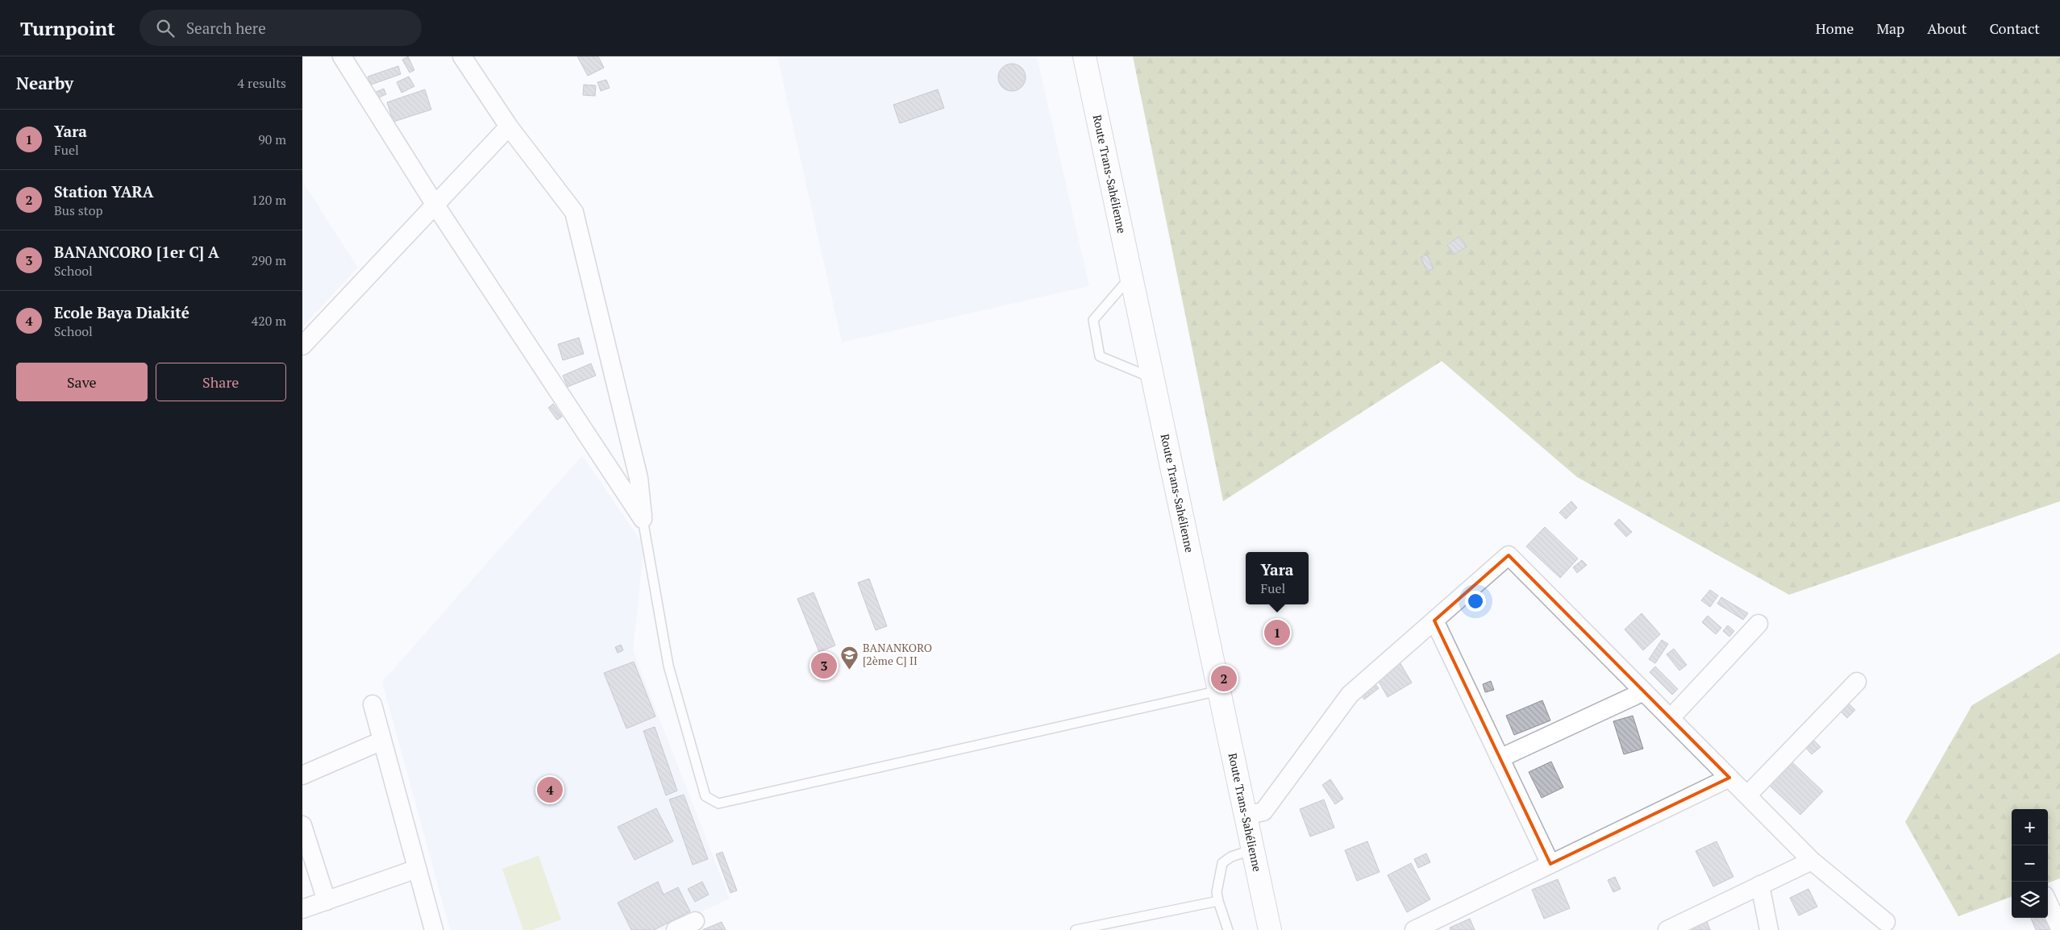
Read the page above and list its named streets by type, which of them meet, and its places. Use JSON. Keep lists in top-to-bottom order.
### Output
{
  "streets": {
    "highway": ["Route Trans-Sahélienne"]
  },
  "places": {
    "school or university": ["BANANKORO [2ème C] II"]
  },
  "page": {
    "header": "Turnpoint",
    "search": "Search here",
    "nav": [
      "Home",
      "Map",
      "About",
      "Contact"
    ],
    "heading": ["Nearby", "4 results"],
    "list": [
      {
        "mark": "1",
        "name": "Yara",
        "note": "Fuel",
        "value": "90 m"
      },
      {
        "mark": "2",
        "name": "Station YARA",
        "note": "Bus stop",
        "value": "120 m"
      },
      {
        "mark": "3",
        "name": "BANANCORO [1er C] A",
        "note": "School",
        "value": "290 m"
      },
      {
        "mark": "4",
        "name": "Ecole Baya Diakité",
        "note": "School",
        "value": "420 m"
      }
    ],
    "buttons": ["Save", "Share"],
    "popup": ["Yara", "Fuel"],
    "pins": [
      "1",
      "3",
      "2",
      "4"
    ],
    "map_buttons": ["+", "−"]
  }
}
